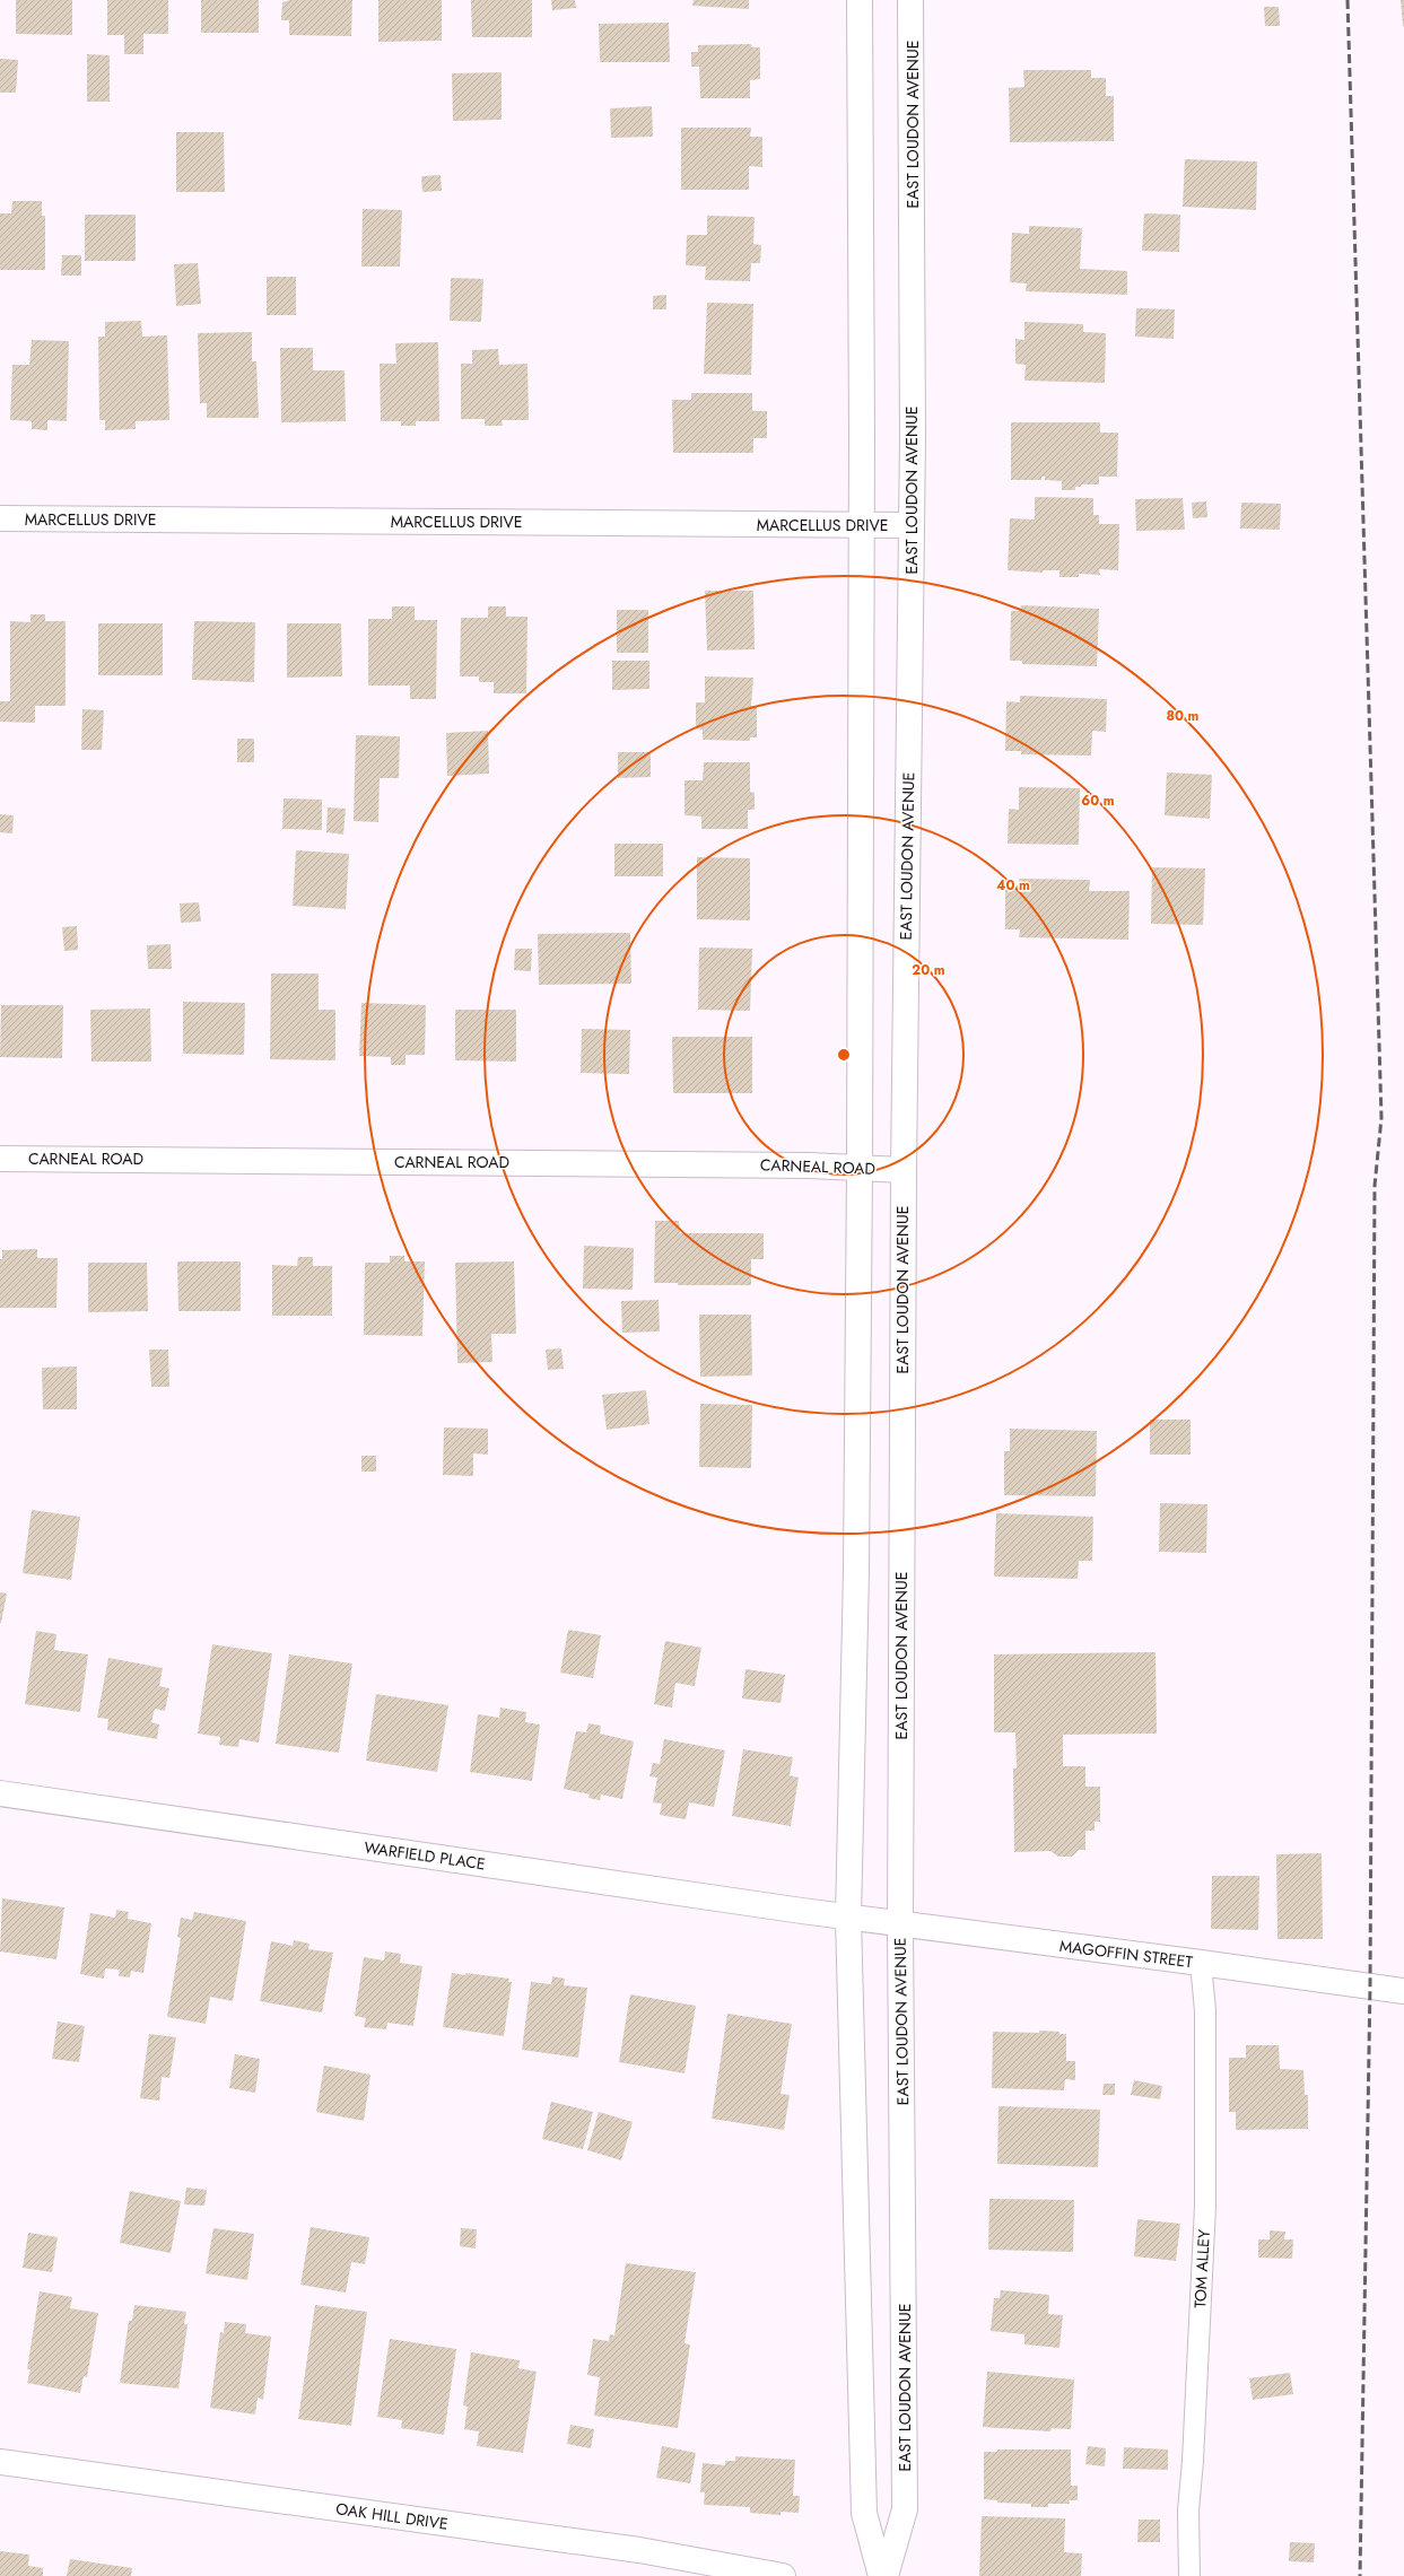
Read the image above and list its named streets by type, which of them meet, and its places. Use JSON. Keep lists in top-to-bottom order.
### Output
{
  "streets": {
    "main road": [
      "EAST LOUDON AVENUE",
      "MARCELLUS DRIVE",
      "CARNEAL ROAD",
      "WARFIELD PLACE",
      "MAGOFFIN STREET",
      "OAK HILL DRIVE"
    ],
    "lane": ["TOM ALLEY"]
  },
  "crossings": [
    ["EAST LOUDON AVENUE", "MARCELLUS DRIVE"],
    ["EAST LOUDON AVENUE", "CARNEAL ROAD"],
    ["EAST LOUDON AVENUE", "MAGOFFIN STREET"],
    ["WARFIELD PLACE", "MAGOFFIN STREET"],
    ["MAGOFFIN STREET", "TOM ALLEY"]
  ],
  "rings": [
    "80 m",
    "60 m",
    "40 m",
    "20 m"
  ]
}
